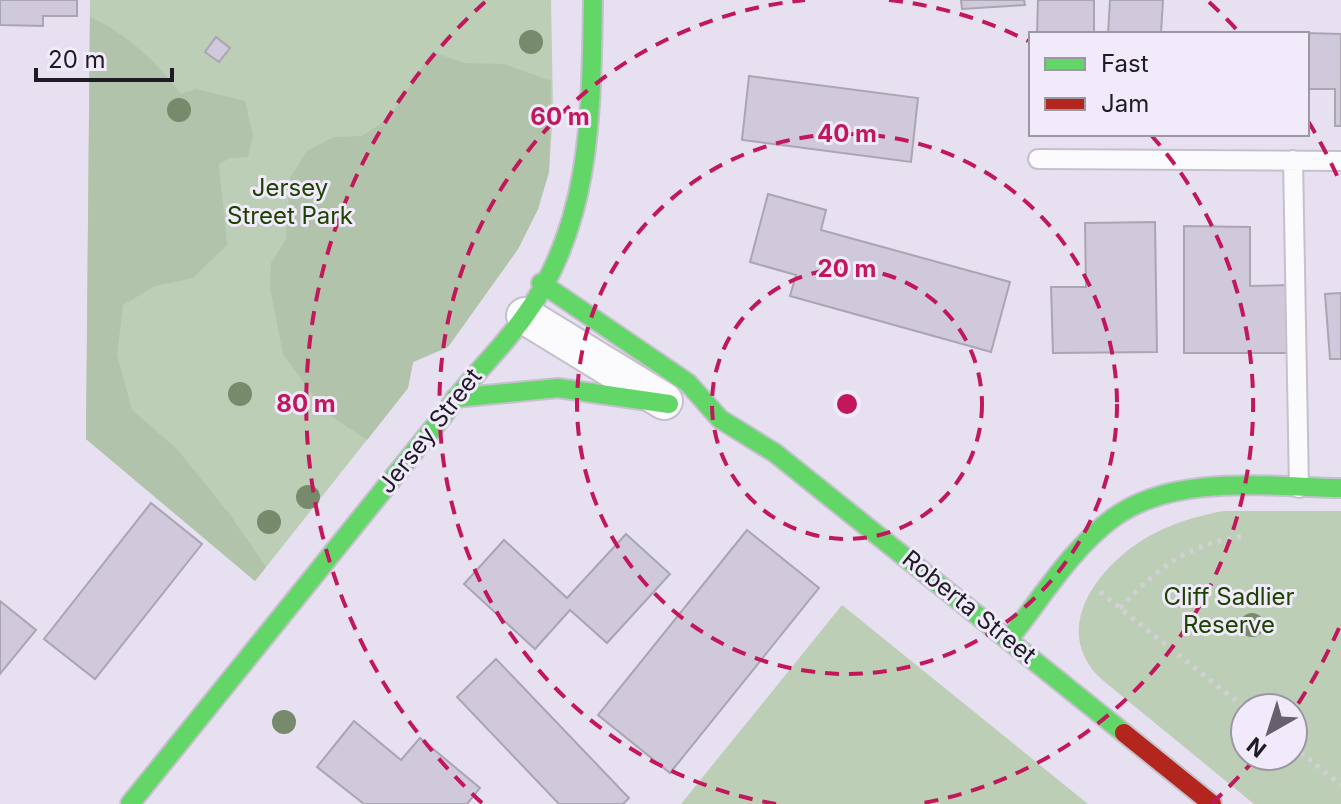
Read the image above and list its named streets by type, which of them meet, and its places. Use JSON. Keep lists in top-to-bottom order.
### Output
{
  "streets": {
    "street": ["Jersey Street", "Roberta Street"]
  },
  "crossings": [
    ["Jersey Street", "Roberta Street"]
  ],
  "parks": ["Jersey Street Park", "Cliff Sadlier Reserve"],
  "legend": ["Fast", "Jam"],
  "scale_bar": "20 m",
  "north": "bottom left",
  "rings": [
    "60 m",
    "40 m",
    "20 m",
    "80 m"
  ]
}
